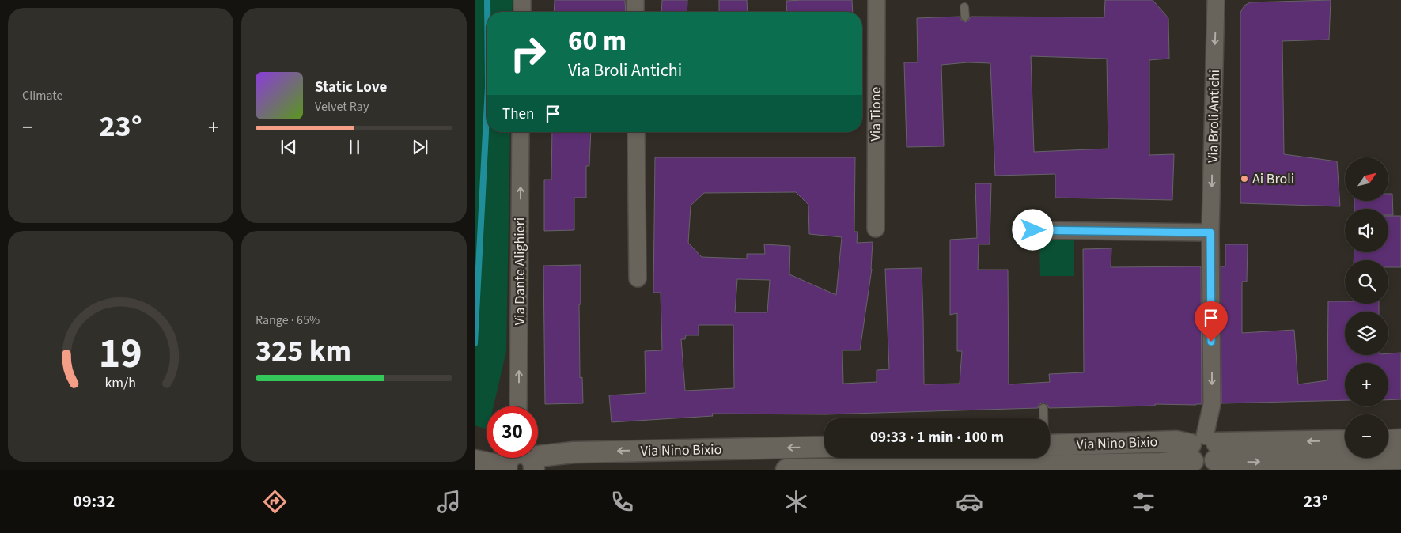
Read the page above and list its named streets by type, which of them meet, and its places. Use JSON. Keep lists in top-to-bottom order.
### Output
{
  "streets": {
    "street": [
      "Via Tione",
      "Via Broli Antichi",
      "Via Dante Alighieri",
      "Via Nino Bixio"
    ]
  },
  "crossings": [
    ["Via Broli Antichi", "Via Nino Bixio"]
  ],
  "one_way": ["Via Broli Antichi"],
  "places": ["Ai Broli"],
  "north": "top right",
  "page": {
    "tile": [
      "Climate",
      ["Range · 65%", "325 km"]
    ],
    "turn": ["60 m", "Via Broli Antichi"],
    "song": ["Static Love", "Velvet Ray"],
    "then": "Then",
    "heat": ["−", "23°", "+"],
    "map_buttons": ["+", "−"],
    "limit": "30",
    "trip": "09:33 · 1 min · 100 m",
    "tabs": ["09:32", "23°"],
    "gauge": ["19", "km/h"]
  }
}
